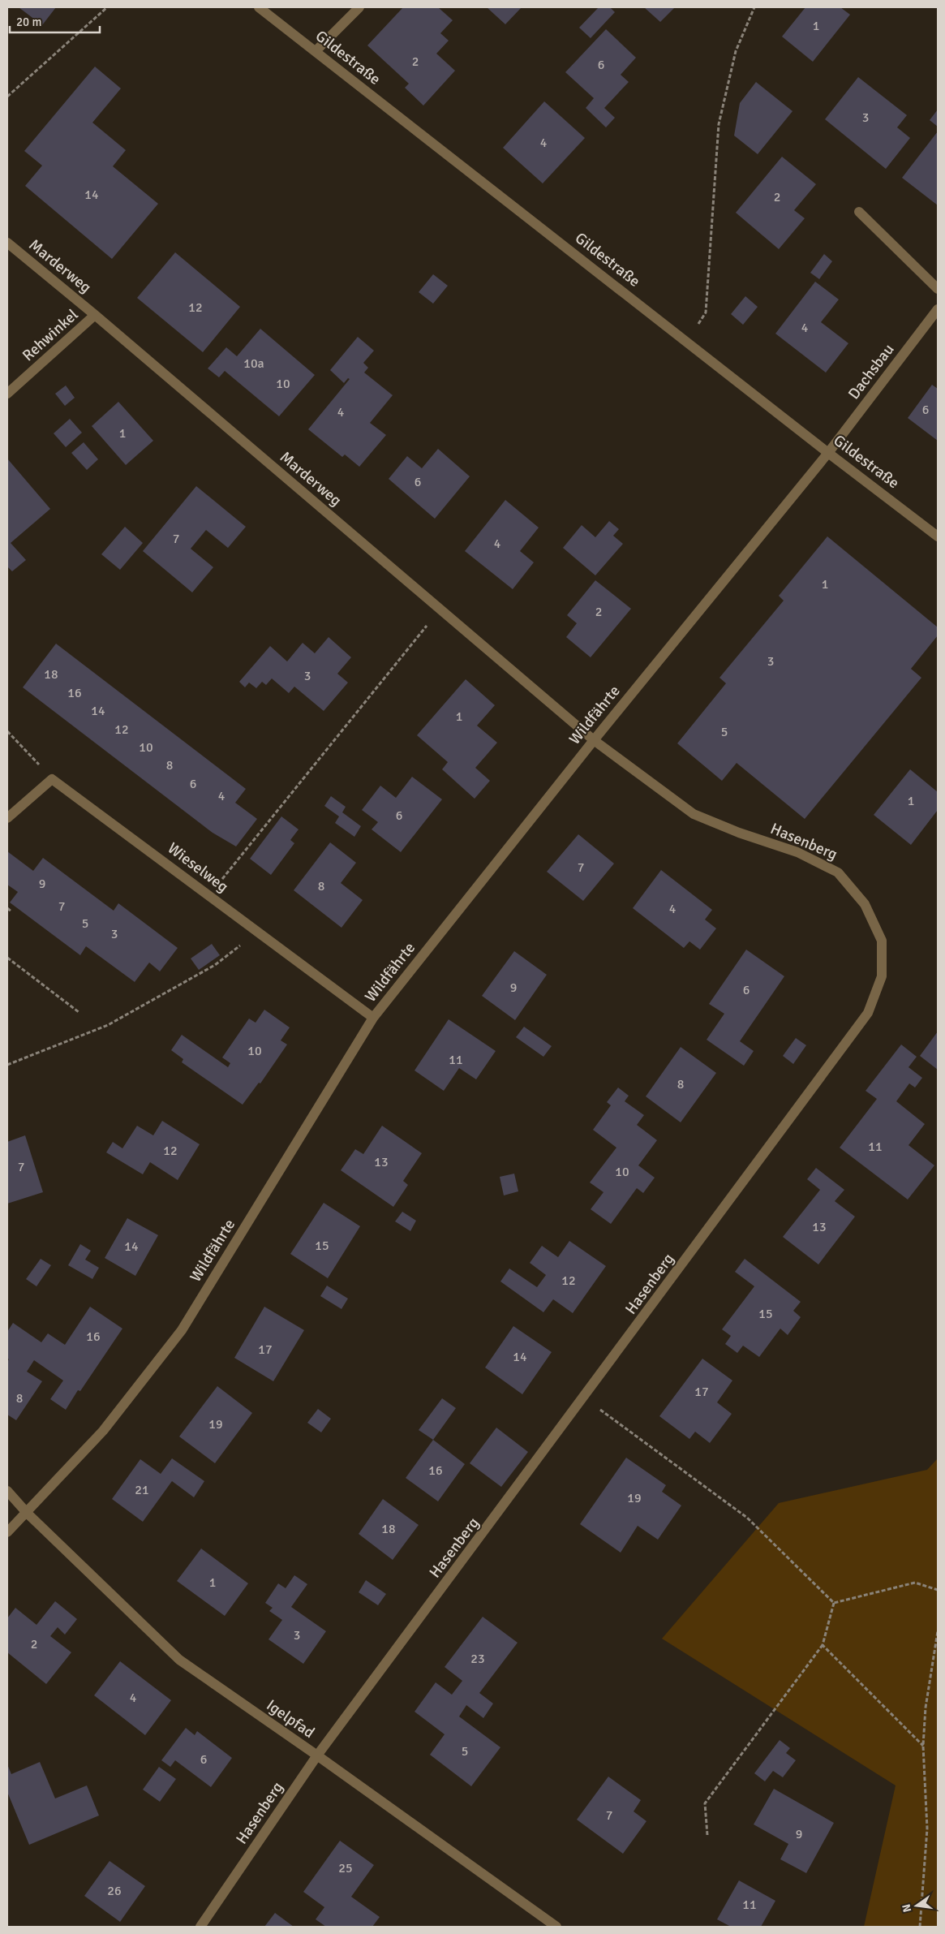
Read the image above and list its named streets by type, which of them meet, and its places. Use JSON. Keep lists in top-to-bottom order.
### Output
{
  "streets": {
    "street": [
      "Gildestraße",
      "Marderweg",
      "Rehwinkel",
      "Dachsbau",
      "Wildfährte",
      "Hasenberg",
      "Wieselweg",
      "Igelpfad"
    ]
  },
  "crossings": [
    ["Gildestraße", "Dachsbau"],
    ["Gildestraße", "Wildfährte"],
    ["Marderweg", "Rehwinkel"],
    ["Marderweg", "Wildfährte"],
    ["Marderweg", "Hasenberg"],
    ["Dachsbau", "Wildfährte"],
    ["Wildfährte", "Hasenberg"],
    ["Wildfährte", "Wieselweg"],
    ["Wildfährte", "Igelpfad"],
    ["Hasenberg", "Igelpfad"]
  ],
  "house_numbers": [
    "1",
    "2",
    "6",
    "3",
    "4",
    "14",
    "2",
    "12",
    "4",
    "10a",
    "10",
    "6",
    "4",
    "1",
    "6",
    "7",
    "4",
    "1",
    "2",
    "3",
    "18",
    "3",
    "16",
    "14",
    "1",
    "12",
    "5",
    "10",
    "8",
    "6",
    "4",
    "1",
    "6",
    "7",
    "9",
    "8",
    "7",
    "4",
    "5",
    "3",
    "9",
    "6",
    "10",
    "11",
    "8",
    "11",
    "12",
    "13",
    "7",
    "10",
    "13",
    "15",
    "14",
    "12",
    "15",
    "16",
    "17",
    "14",
    "17",
    "8",
    "19",
    "16",
    "21",
    "19",
    "18",
    "1",
    "3",
    "2",
    "23",
    "4",
    "5",
    "6",
    "7",
    "9",
    "25",
    "26",
    "11"
  ],
  "scale_bar": "20 m",
  "north": "left"
}
